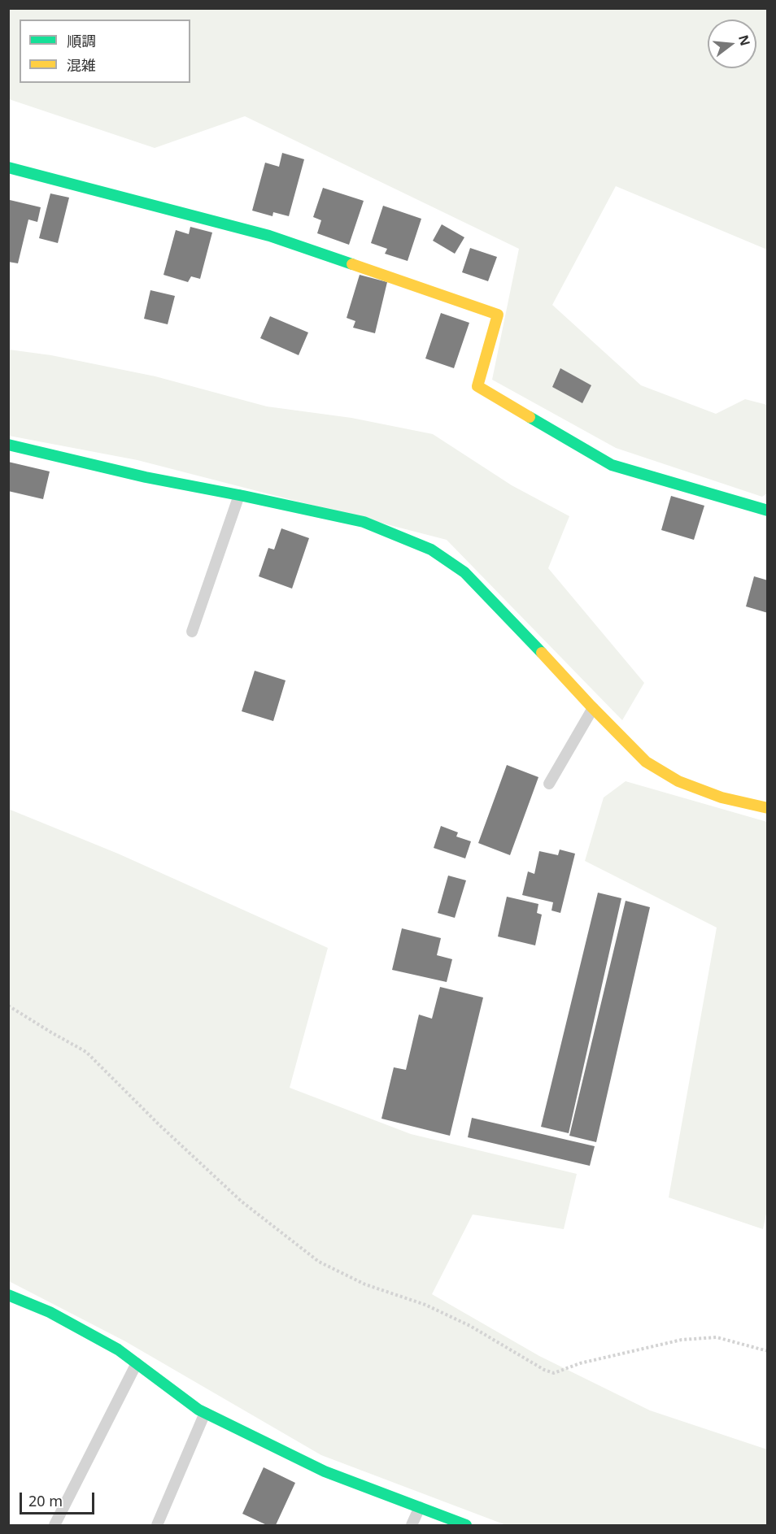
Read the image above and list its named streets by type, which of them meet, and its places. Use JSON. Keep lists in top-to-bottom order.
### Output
{
  "legend": ["順調", "混雑"],
  "scale_bar": "20 m",
  "north": "right"
}
